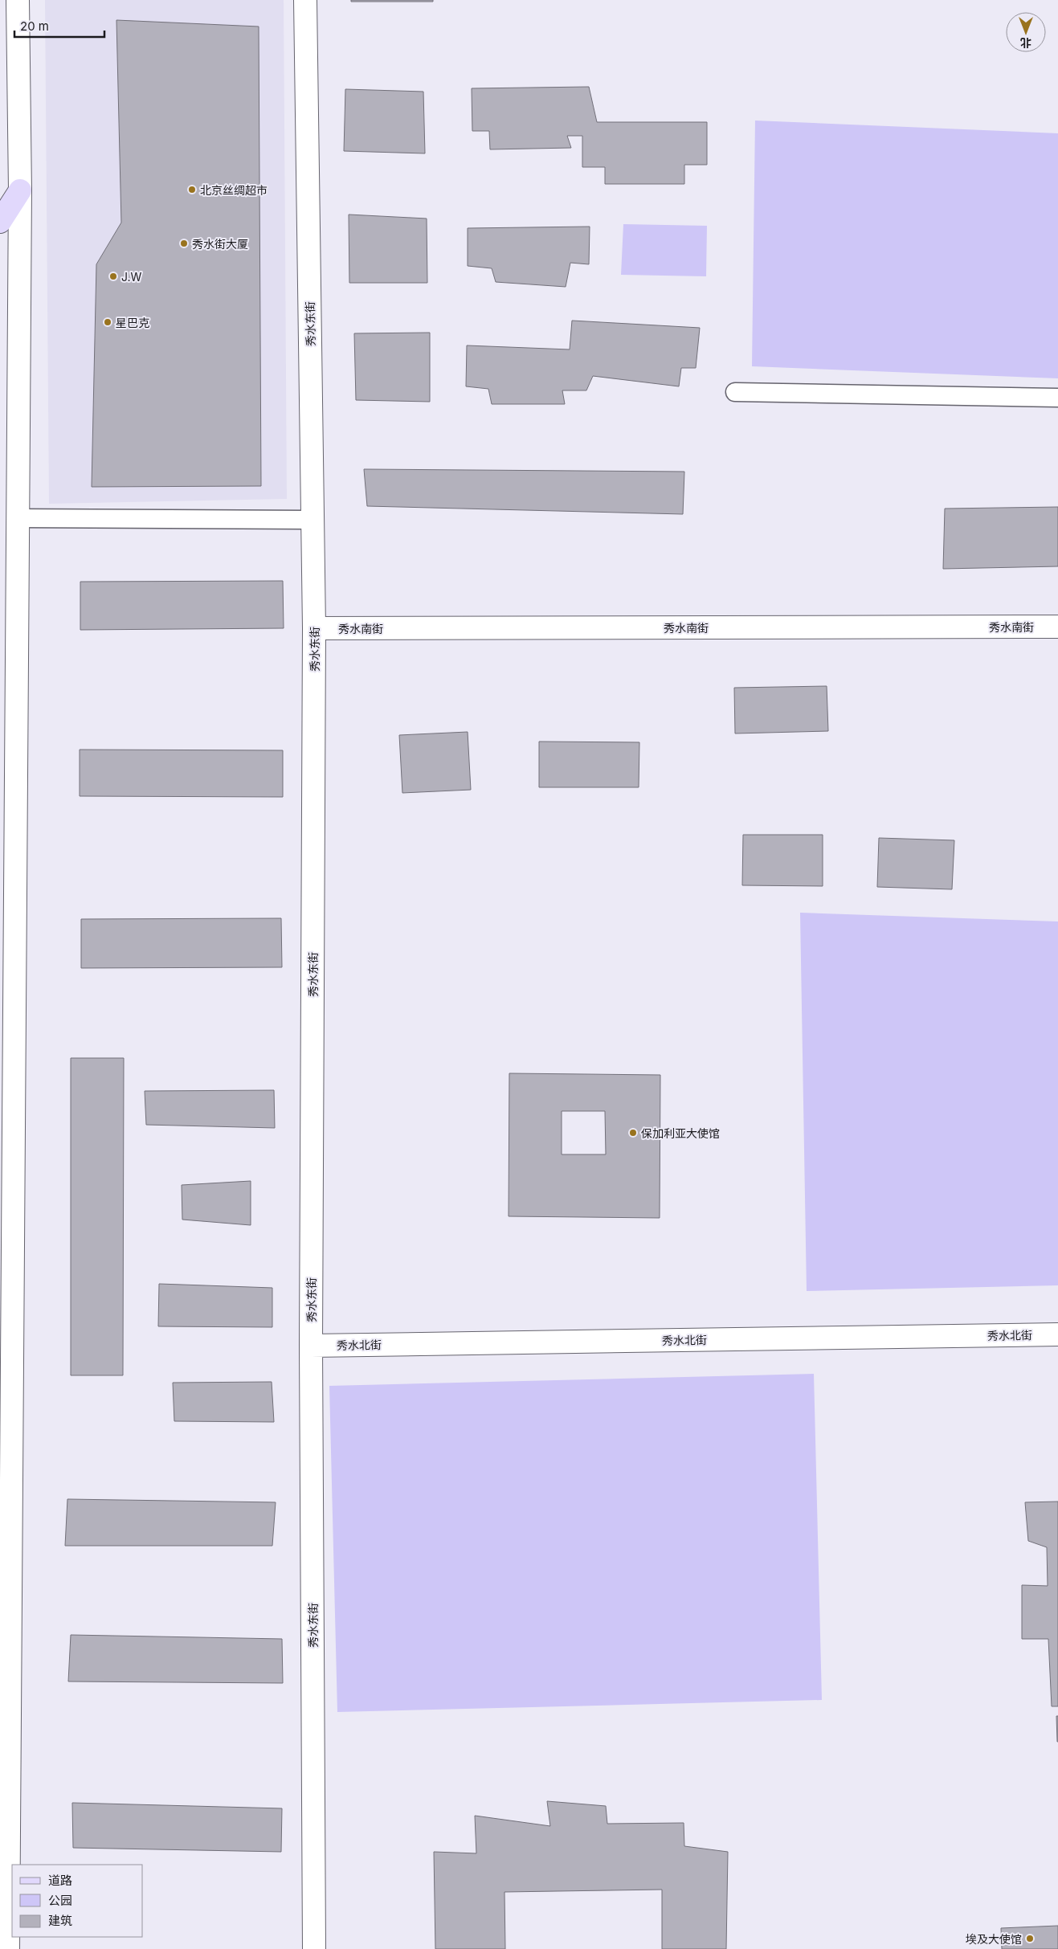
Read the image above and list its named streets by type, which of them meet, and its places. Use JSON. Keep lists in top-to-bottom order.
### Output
{
  "streets": {
    "street": ["秀水东街", "秀水南街", "秀水北街"]
  },
  "crossings": [
    ["秀水东街", "秀水南街"],
    ["秀水东街", "秀水北街"]
  ],
  "places": [
    "北京丝绸超市",
    "秀水街大厦",
    "J.W",
    "星巴克",
    "保加利亚大使馆",
    "埃及大使馆"
  ],
  "legend": ["道路", "公园", "建筑"],
  "scale_bar": "20 m",
  "north": "bottom"
}
